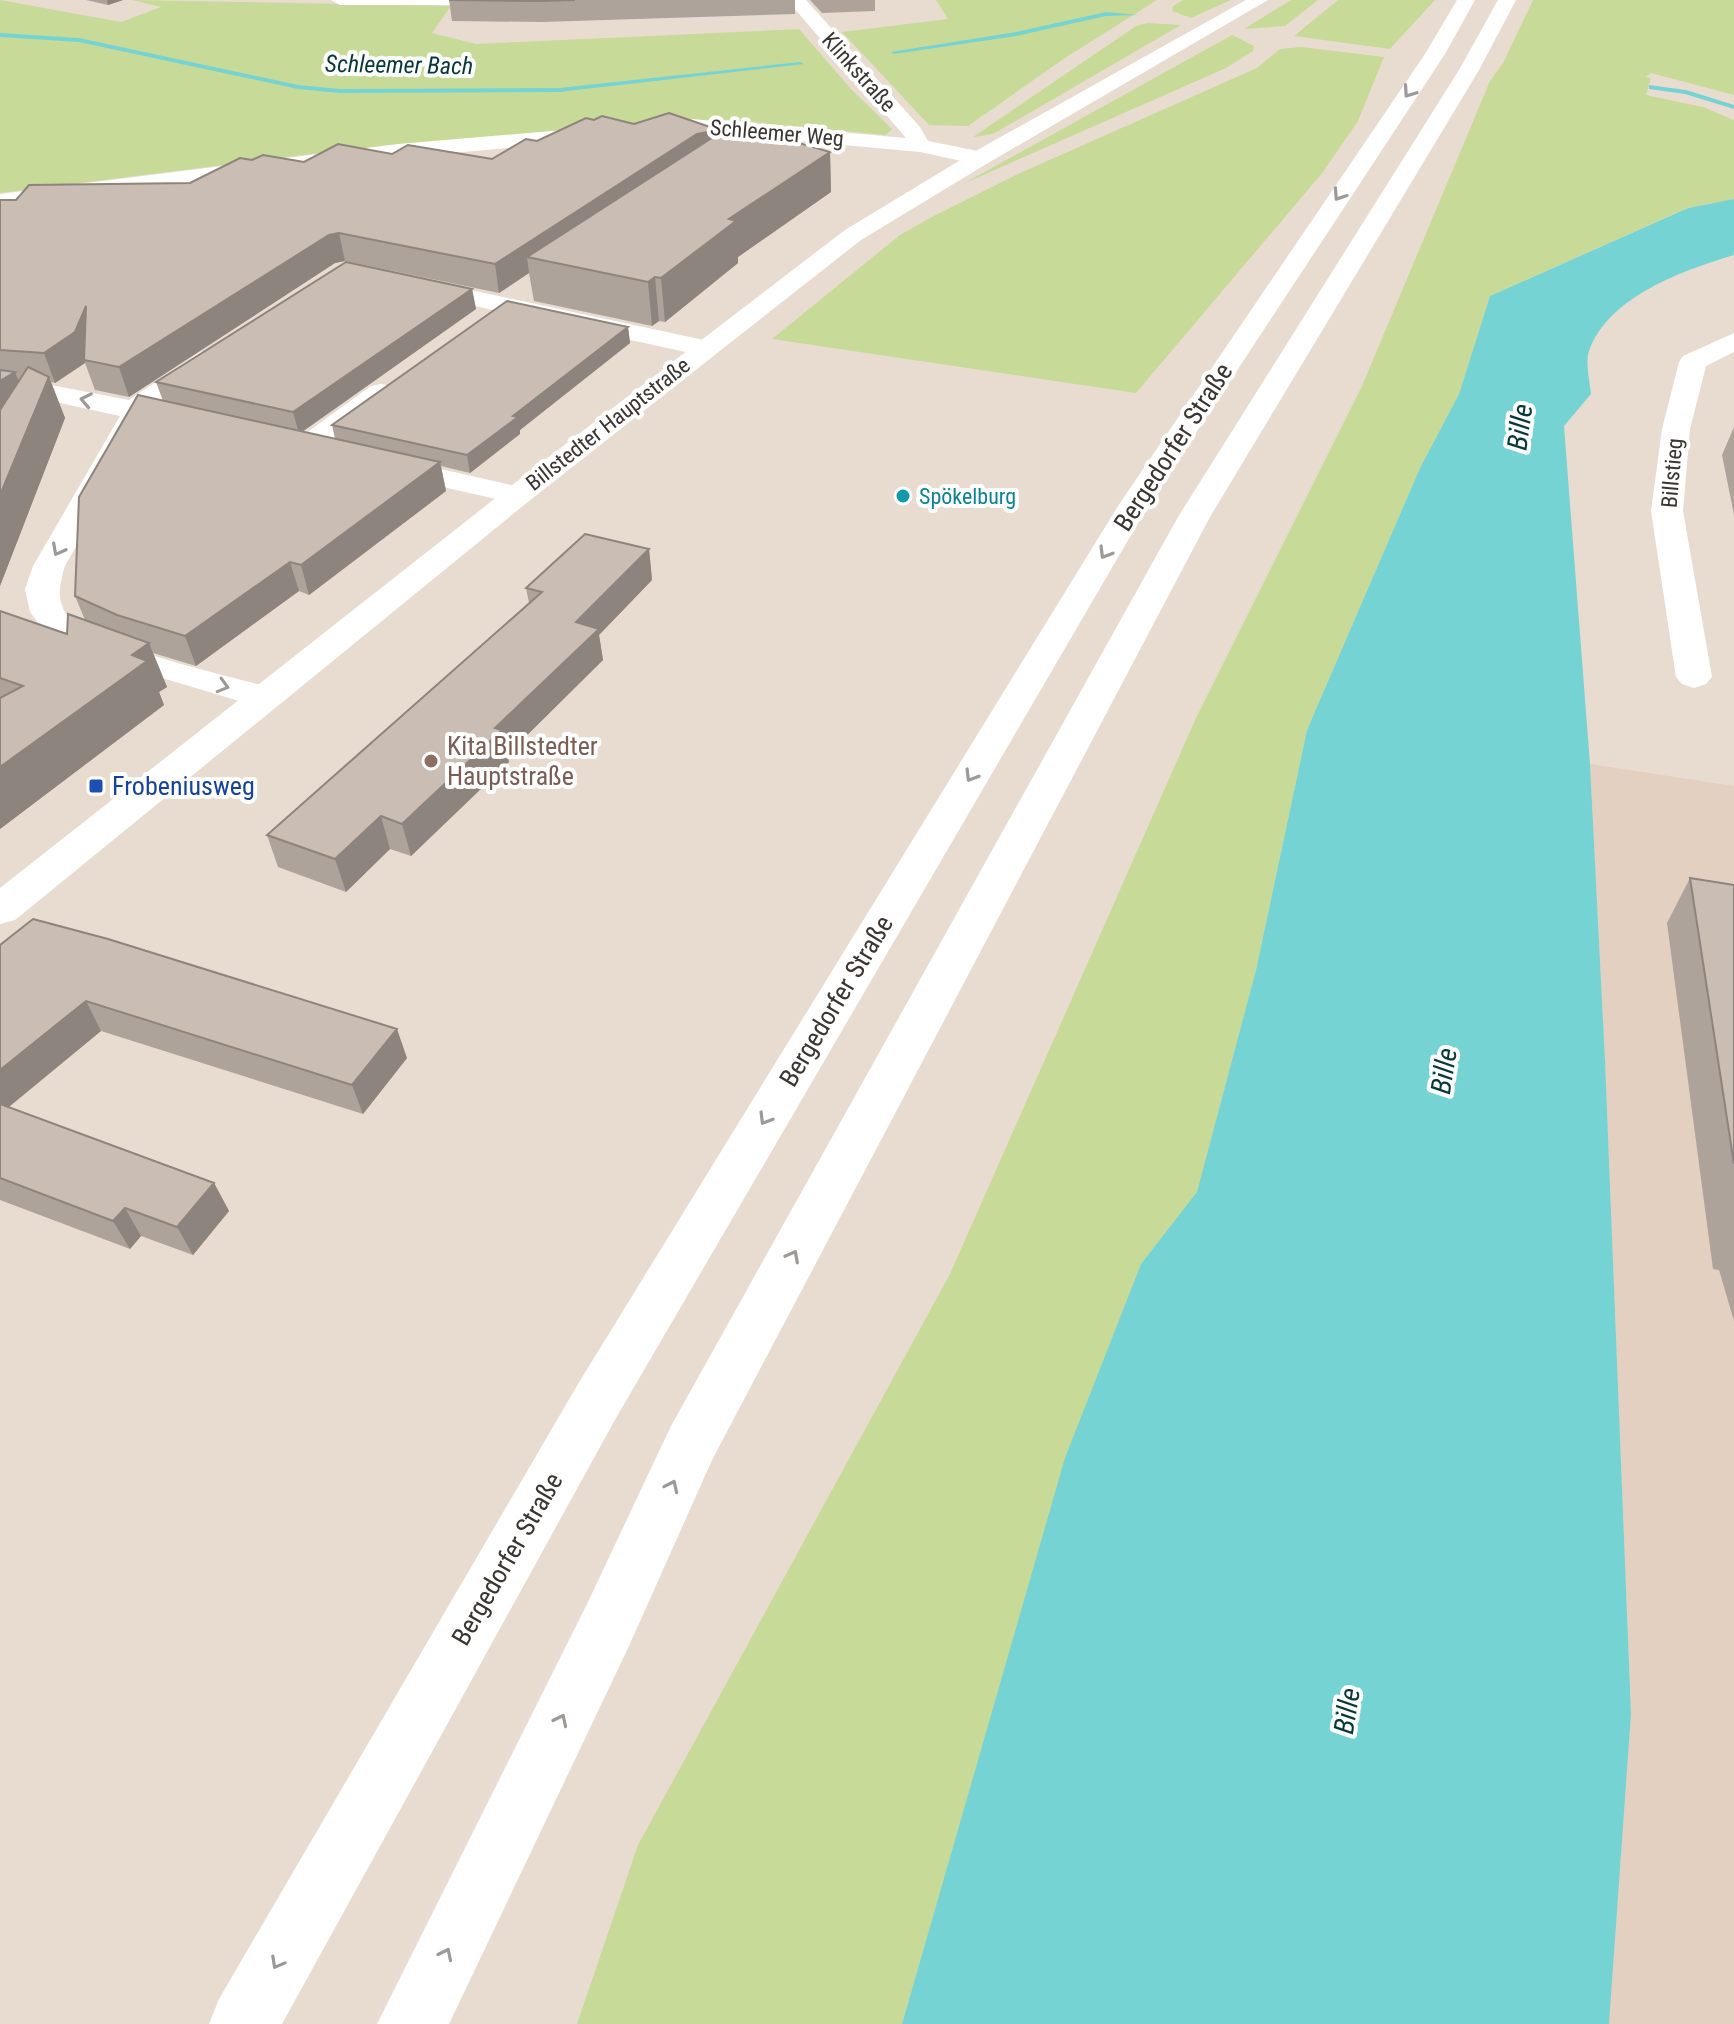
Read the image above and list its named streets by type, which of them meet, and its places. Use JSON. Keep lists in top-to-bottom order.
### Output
{
  "streets": {
    "main road": [
      "Klinkstraße",
      "Schleemer Weg",
      "Billstedter Hauptstraße",
      "Bergedorfer Straße",
      "Billstieg"
    ]
  },
  "crossings": [
    ["Klinkstraße", "Schleemer Weg"],
    ["Schleemer Weg", "Billstedter Hauptstraße"]
  ],
  "water": ["Schleemer Bach", "Bille"],
  "places": {
    "other": ["Spökelburg", "Kita Billstedter Hauptstraße"],
    "transit": ["Frobeniusweg"]
  }
}
